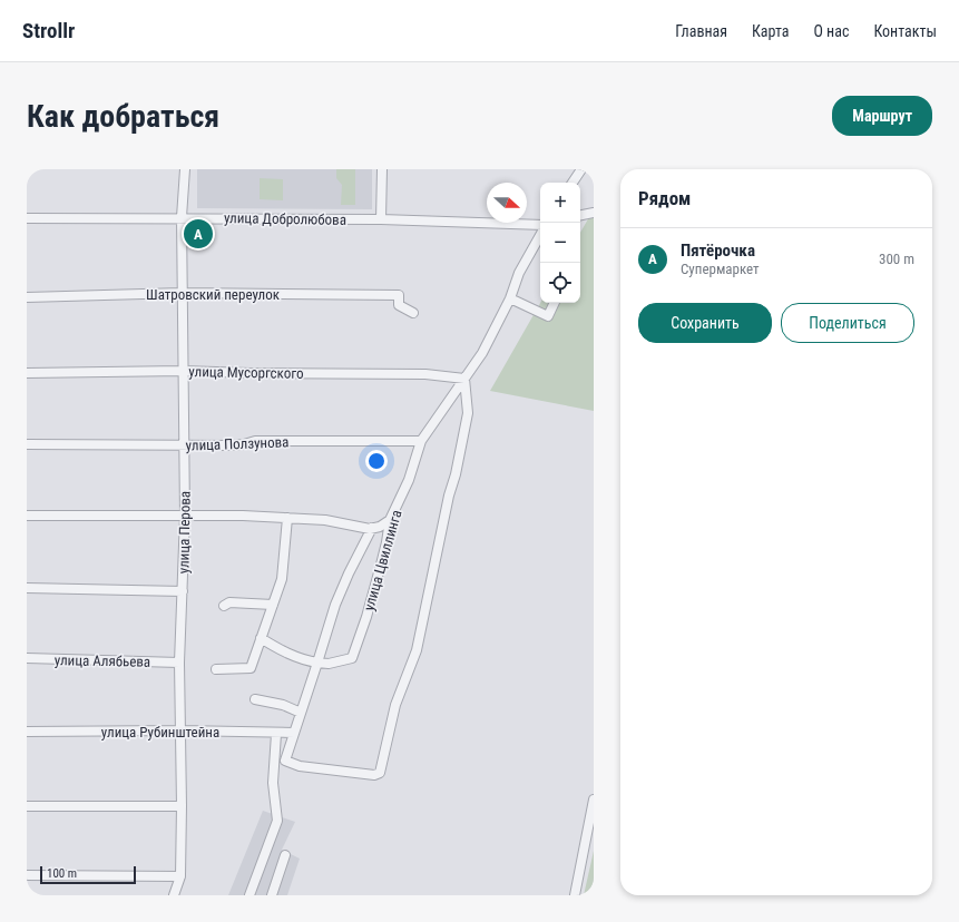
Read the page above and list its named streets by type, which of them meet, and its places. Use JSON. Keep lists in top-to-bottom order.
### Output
{
  "streets": {
    "street": [
      "улица Добролюбова",
      "Шатровский переулок",
      "улица Мусоргского",
      "улица Ползунова",
      "улица Перова",
      "улица Цвиллинга",
      "улица Алябьева",
      "улица Рубинштейна"
    ]
  },
  "crossings": [
    ["улица Добролюбова", "улица Перова"],
    ["Шатровский переулок", "улица Перова"],
    ["улица Мусоргского", "улица Перова"],
    ["улица Мусоргского", "улица Цвиллинга"],
    ["улица Ползунова", "улица Перова"],
    ["улица Ползунова", "улица Цвиллинга"],
    ["улица Перова", "улица Алябьева"],
    ["улица Перова", "улица Рубинштейна"]
  ],
  "scale_bar": "100 m",
  "north": "right",
  "page": {
    "header": "Strollr",
    "nav": [
      "Главная",
      "Карта",
      "О нас",
      "Контакты"
    ],
    "buttons": [
      "Маршрут",
      ["Сохранить", "Поделиться"]
    ],
    "title": "Как добраться",
    "heading": "Рядом",
    "map_buttons": ["+", "−"],
    "pins": "A",
    "list": [
      {
        "mark": "A",
        "name": "Пятёрочка",
        "note": "Супермаркет",
        "value": "300 m"
      }
    ],
    "scale": "100 m"
  }
}
